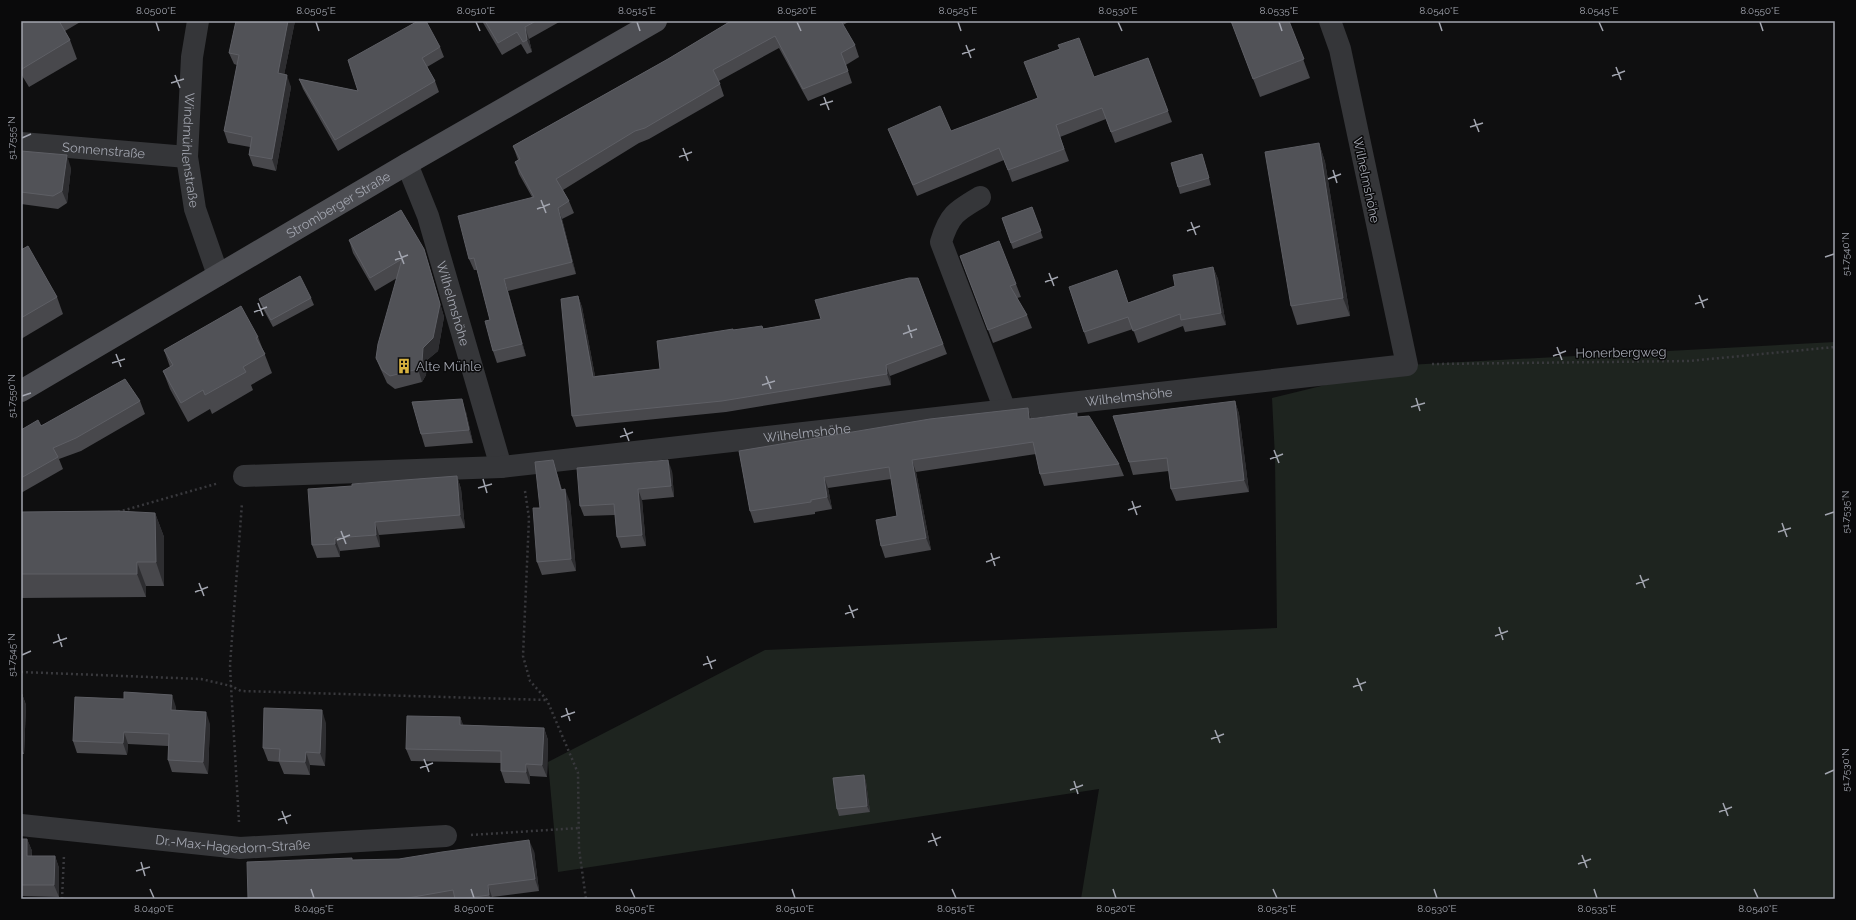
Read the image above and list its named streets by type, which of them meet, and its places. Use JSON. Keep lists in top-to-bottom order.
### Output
{
  "streets": {
    "main road": ["Stromberger Straße"],
    "street": [
      "Sonnenstraße",
      "Windmühlenstraße",
      "Wilhelmshöhe",
      "Dr.-Max-Hagedorn-Straße"
    ],
    "path": ["Honerbergweg"]
  },
  "crossings": [
    ["Sonnenstraße", "Windmühlenstraße"],
    ["Windmühlenstraße", "Stromberger Straße"],
    ["Wilhelmshöhe", "Stromberger Straße"],
    ["Wilhelmshöhe", "Honerbergweg"]
  ],
  "places": {
    "building": ["Alte Mühle"]
  },
  "coordinates": [
    "8.0500°E",
    "8.0505°E",
    "8.0510°E",
    "8.0515°E",
    "8.0520°E",
    "8.0525°E",
    "8.0530°E",
    "8.0535°E",
    "8.0540°E",
    "8.0545°E",
    "8.0550°E",
    "51.7555°N",
    "51.7540°N",
    "51.7550°N",
    "51.7535°N",
    "51.7545°N",
    "51.7530°N",
    "8.0490°E",
    "8.0495°E"
  ]
}
